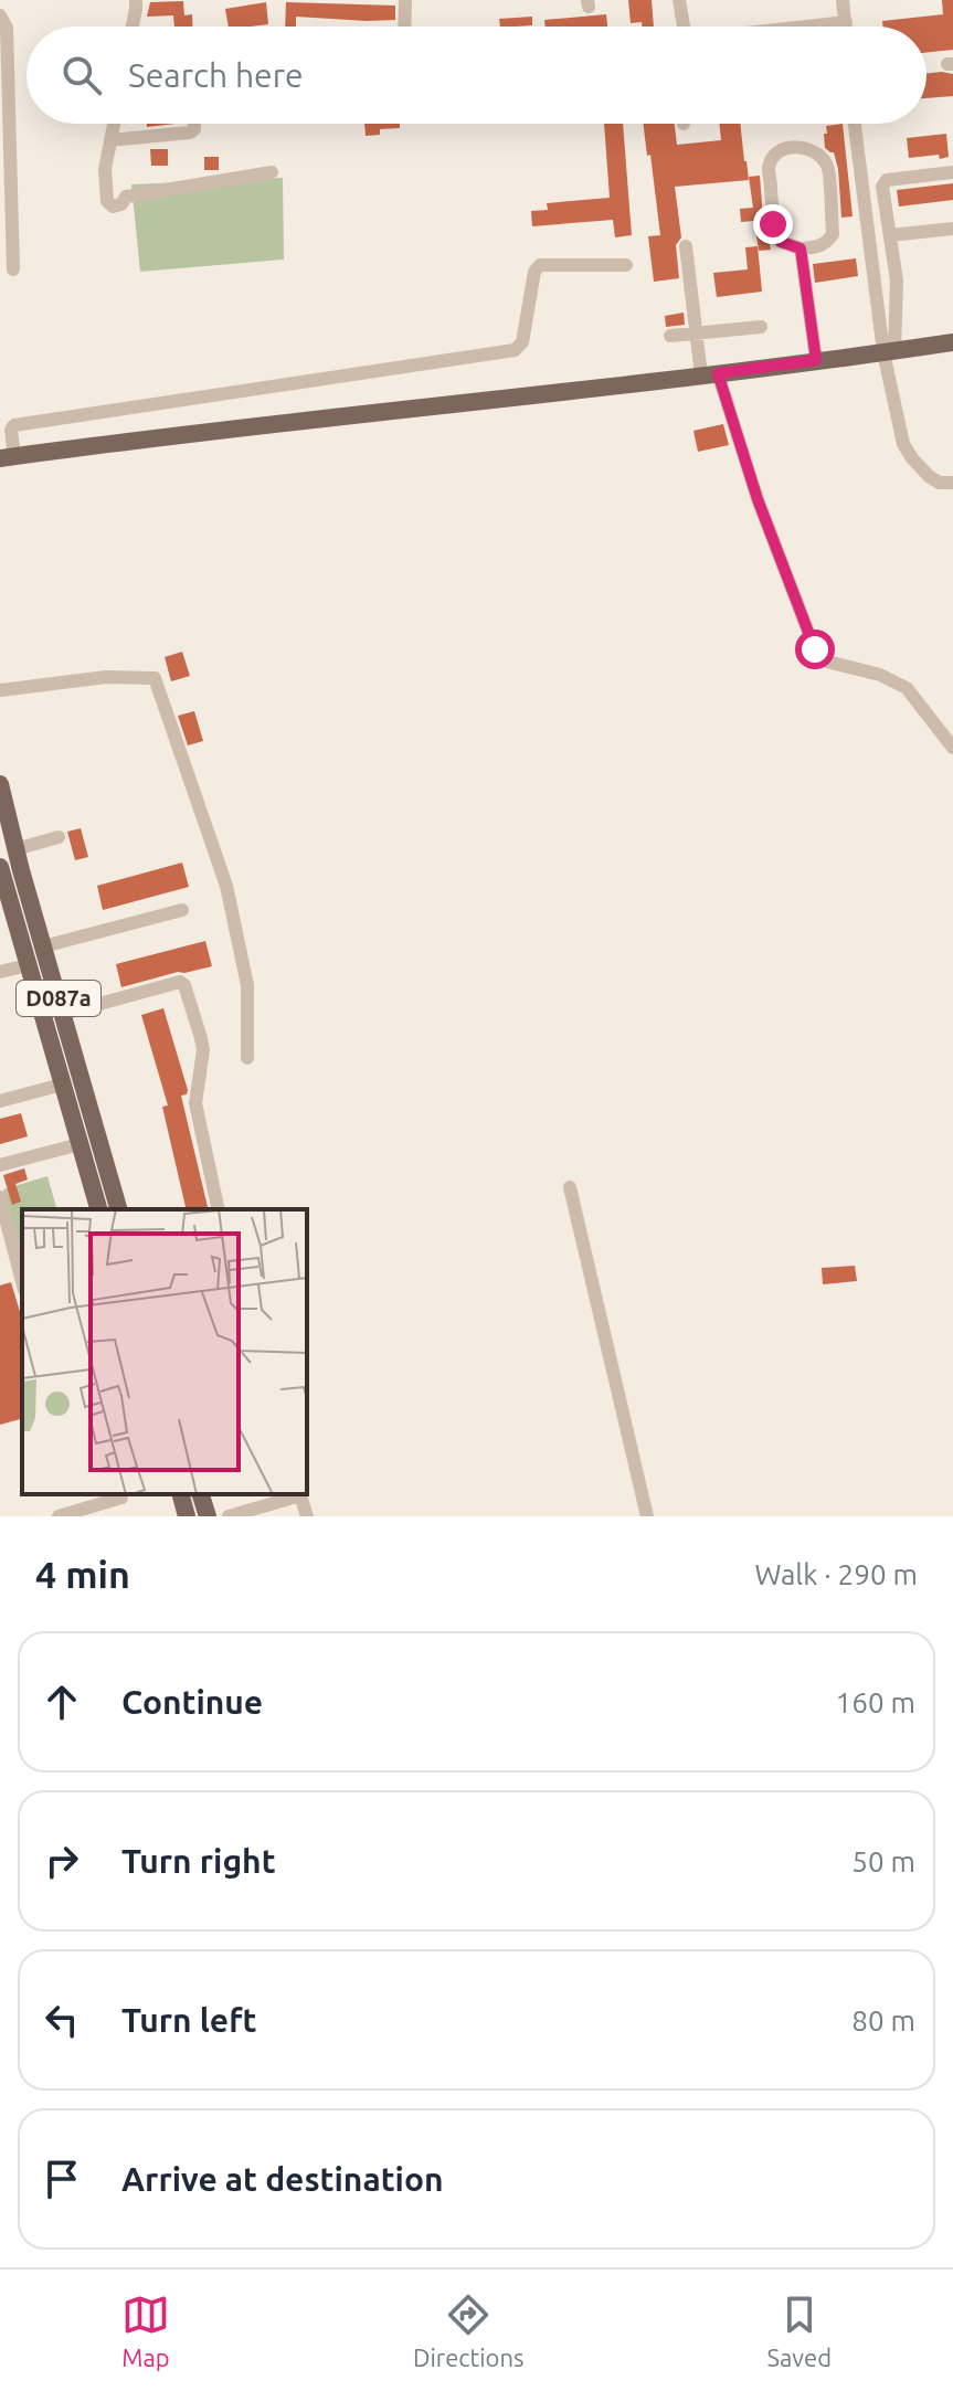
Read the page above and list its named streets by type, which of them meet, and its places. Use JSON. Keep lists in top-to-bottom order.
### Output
{
  "streets": {
    "main road": ["D087a"]
  },
  "page": {
    "search": "Search here",
    "heading": ["4 min", "Walk · 290 m"],
    "list": [
      ["Continue", "160 m"],
      ["Turn right", "50 m"],
      ["Turn left", "80 m"],
      "Arrive at destination"
    ],
    "nav": ["Map", "Directions", "Saved"]
  }
}
